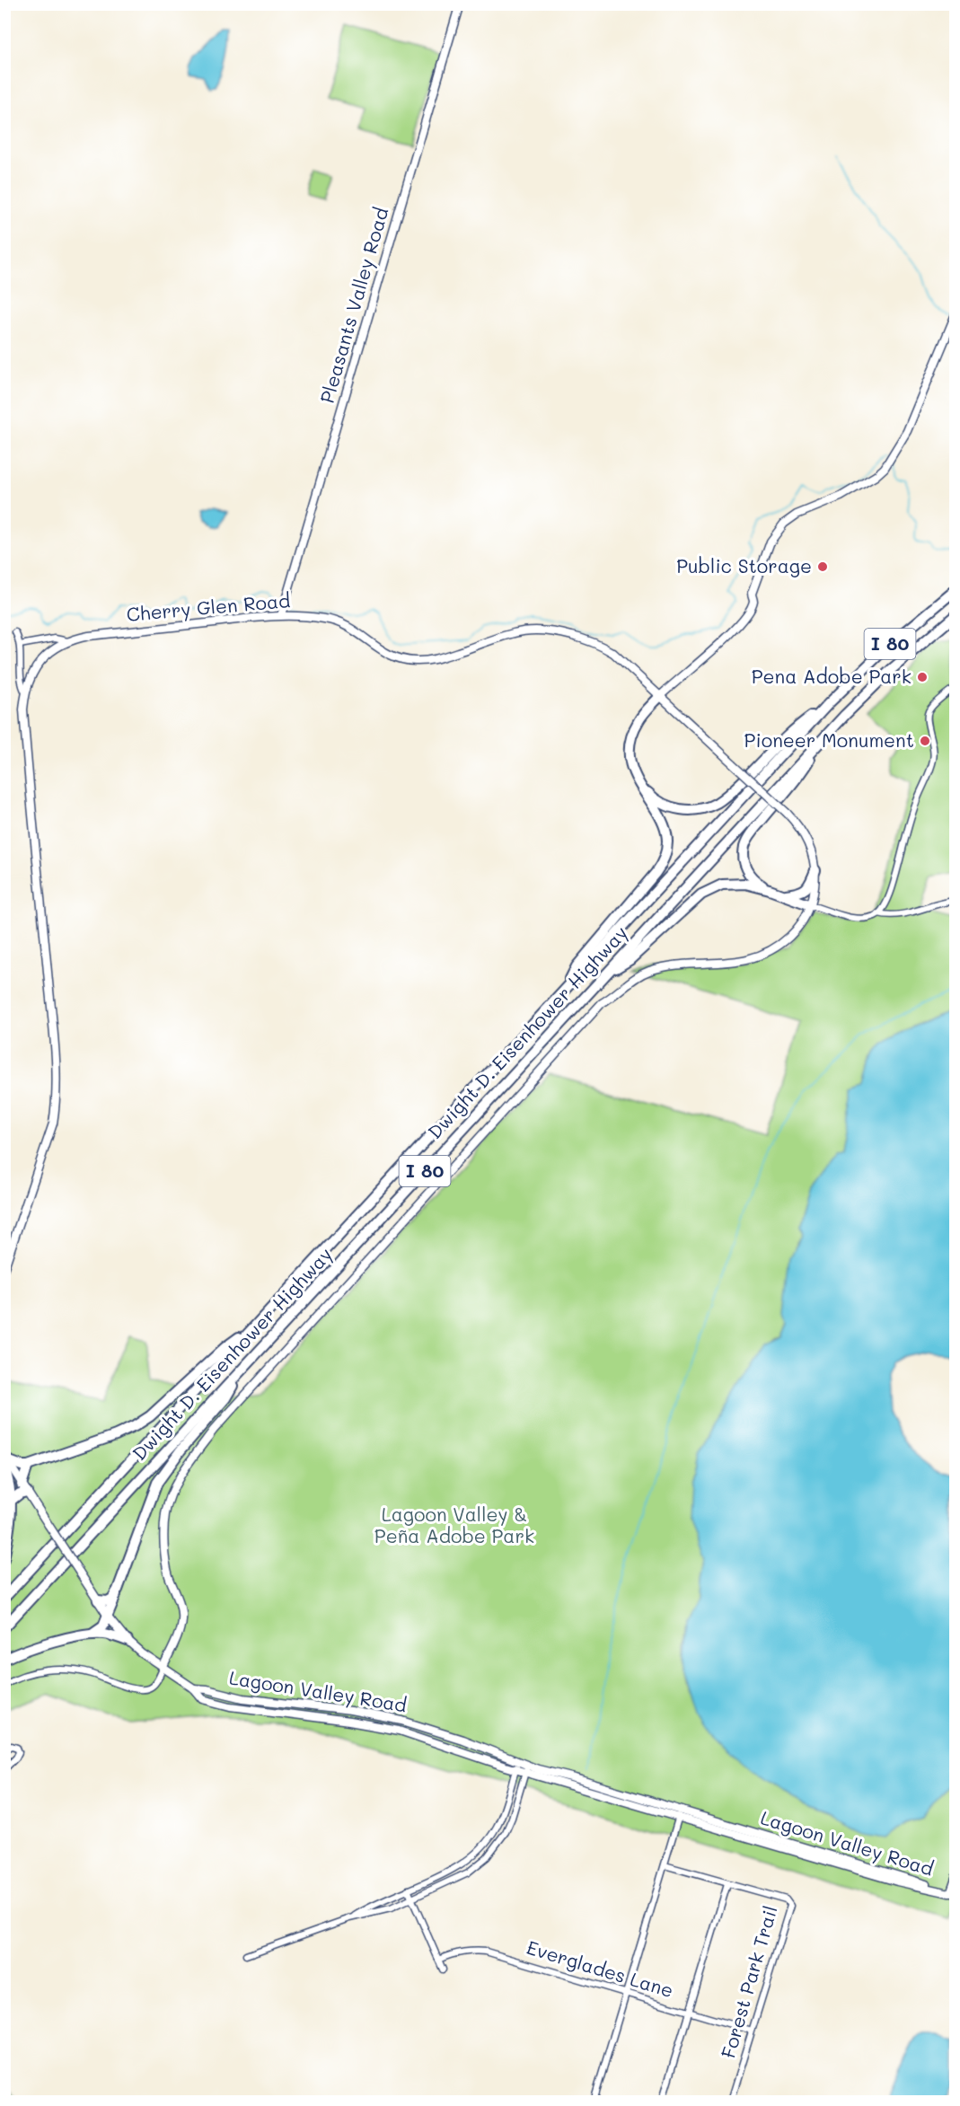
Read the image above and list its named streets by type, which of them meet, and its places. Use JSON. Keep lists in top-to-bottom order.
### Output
{
  "streets": {
    "highway": ["I 80", "Dwight D. Eisenhower Highway"],
    "street": [
      "Pleasants Valley Road",
      "Cherry Glen Road",
      "Lagoon Valley Road",
      "Everglades Lane",
      "Forest Park Trail"
    ]
  },
  "crossings": [
    ["Pleasants Valley Road", "Cherry Glen Road"],
    ["Everglades Lane", "Forest Park Trail"]
  ],
  "parks": ["Lagoon Valley & Peña Adobe Park"],
  "places": ["Public Storage", "Pena Adobe Park", "Pioneer Monument"]
}
